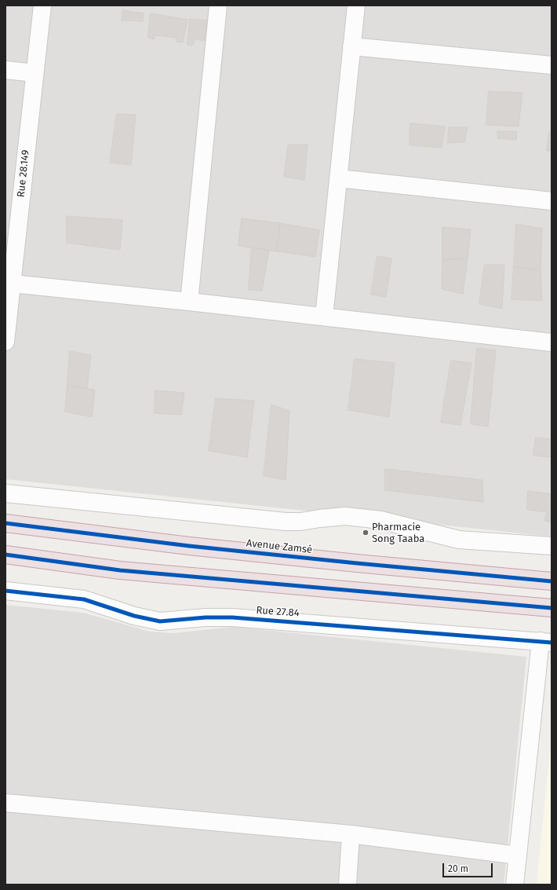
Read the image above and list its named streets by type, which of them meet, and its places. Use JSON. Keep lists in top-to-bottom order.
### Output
{
  "streets": {
    "highway": ["Avenue Zamsé"],
    "street": ["Rue 28.149", "Rue 27.84"]
  },
  "places": ["Pharmacie Song Taaba"],
  "scale_bar": "20 m"
}
